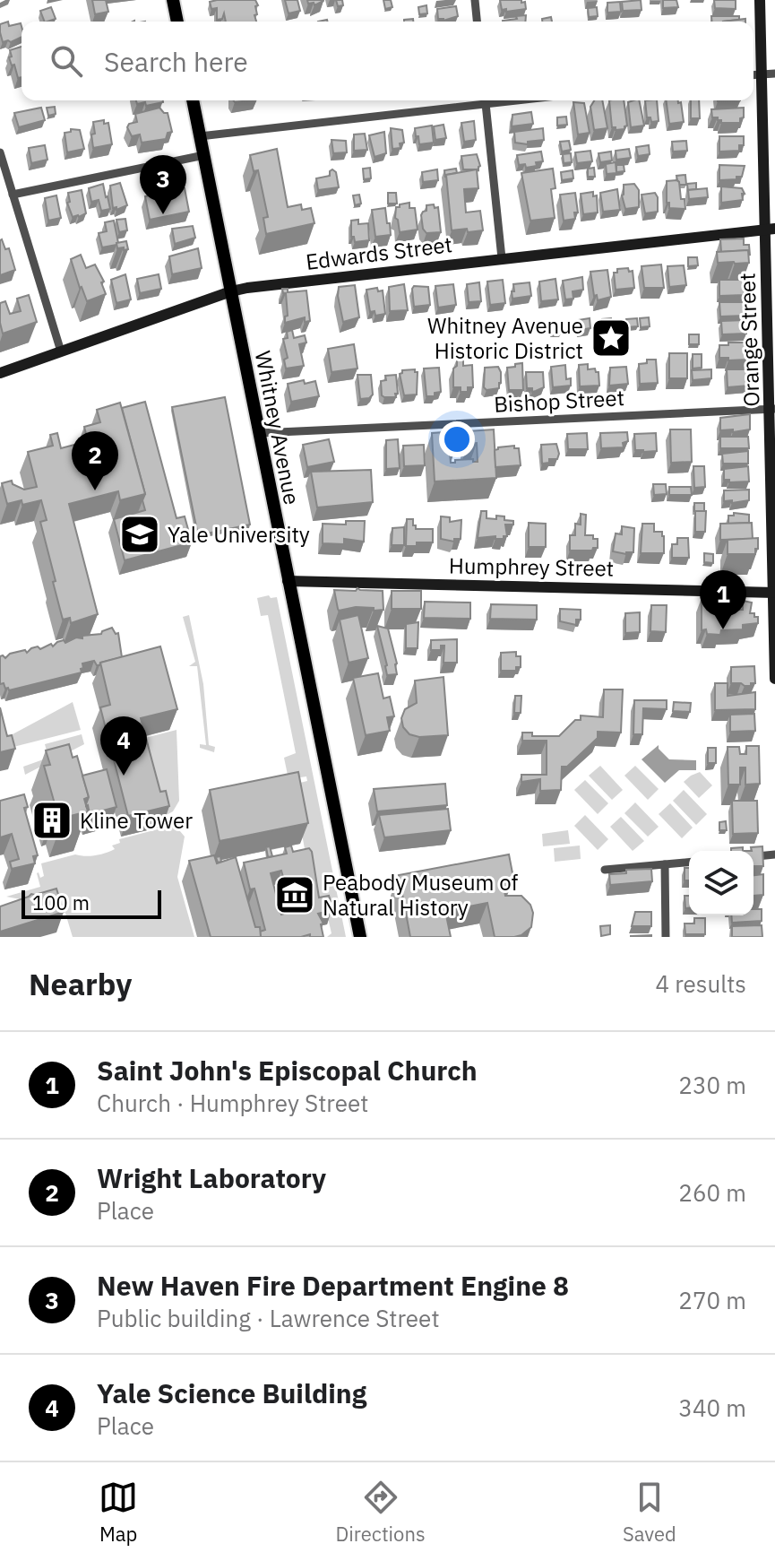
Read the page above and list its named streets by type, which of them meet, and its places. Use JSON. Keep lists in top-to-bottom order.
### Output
{
  "streets": {
    "main road": ["Whitney Avenue"],
    "street": [
      "Edwards Street",
      "Orange Street",
      "Bishop Street",
      "Humphrey Street"
    ]
  },
  "crossings": [
    ["Edwards Street", "Orange Street"],
    ["Edwards Street", "Whitney Avenue"],
    ["Orange Street", "Bishop Street"],
    ["Orange Street", "Humphrey Street"],
    ["Bishop Street", "Whitney Avenue"],
    ["Whitney Avenue", "Humphrey Street"]
  ],
  "places": {
    "place": ["Whitney Avenue Historic District"],
    "school or university": ["Yale University"],
    "building": ["Kline Tower"],
    "museum": ["Peabody Museum of Natural History"]
  },
  "scale_bar": "100 m",
  "page": {
    "search": "Search here",
    "pins": [
      "3",
      "2",
      "1",
      "4"
    ],
    "scale": "100 m",
    "heading": ["Nearby", "4 results"],
    "list": [
      {
        "mark": "1",
        "name": "Saint John's Episcopal Church",
        "note": "Church · Humphrey Street",
        "value": "230 m"
      },
      {
        "mark": "2",
        "name": "Wright Laboratory",
        "note": "Place",
        "value": "260 m"
      },
      {
        "mark": "3",
        "name": "New Haven Fire Department Engine 8",
        "note": "Public building · Lawrence Street",
        "value": "270 m"
      },
      {
        "mark": "4",
        "name": "Yale Science Building",
        "note": "Place",
        "value": "340 m"
      }
    ],
    "nav": ["Map", "Directions", "Saved"]
  }
}
